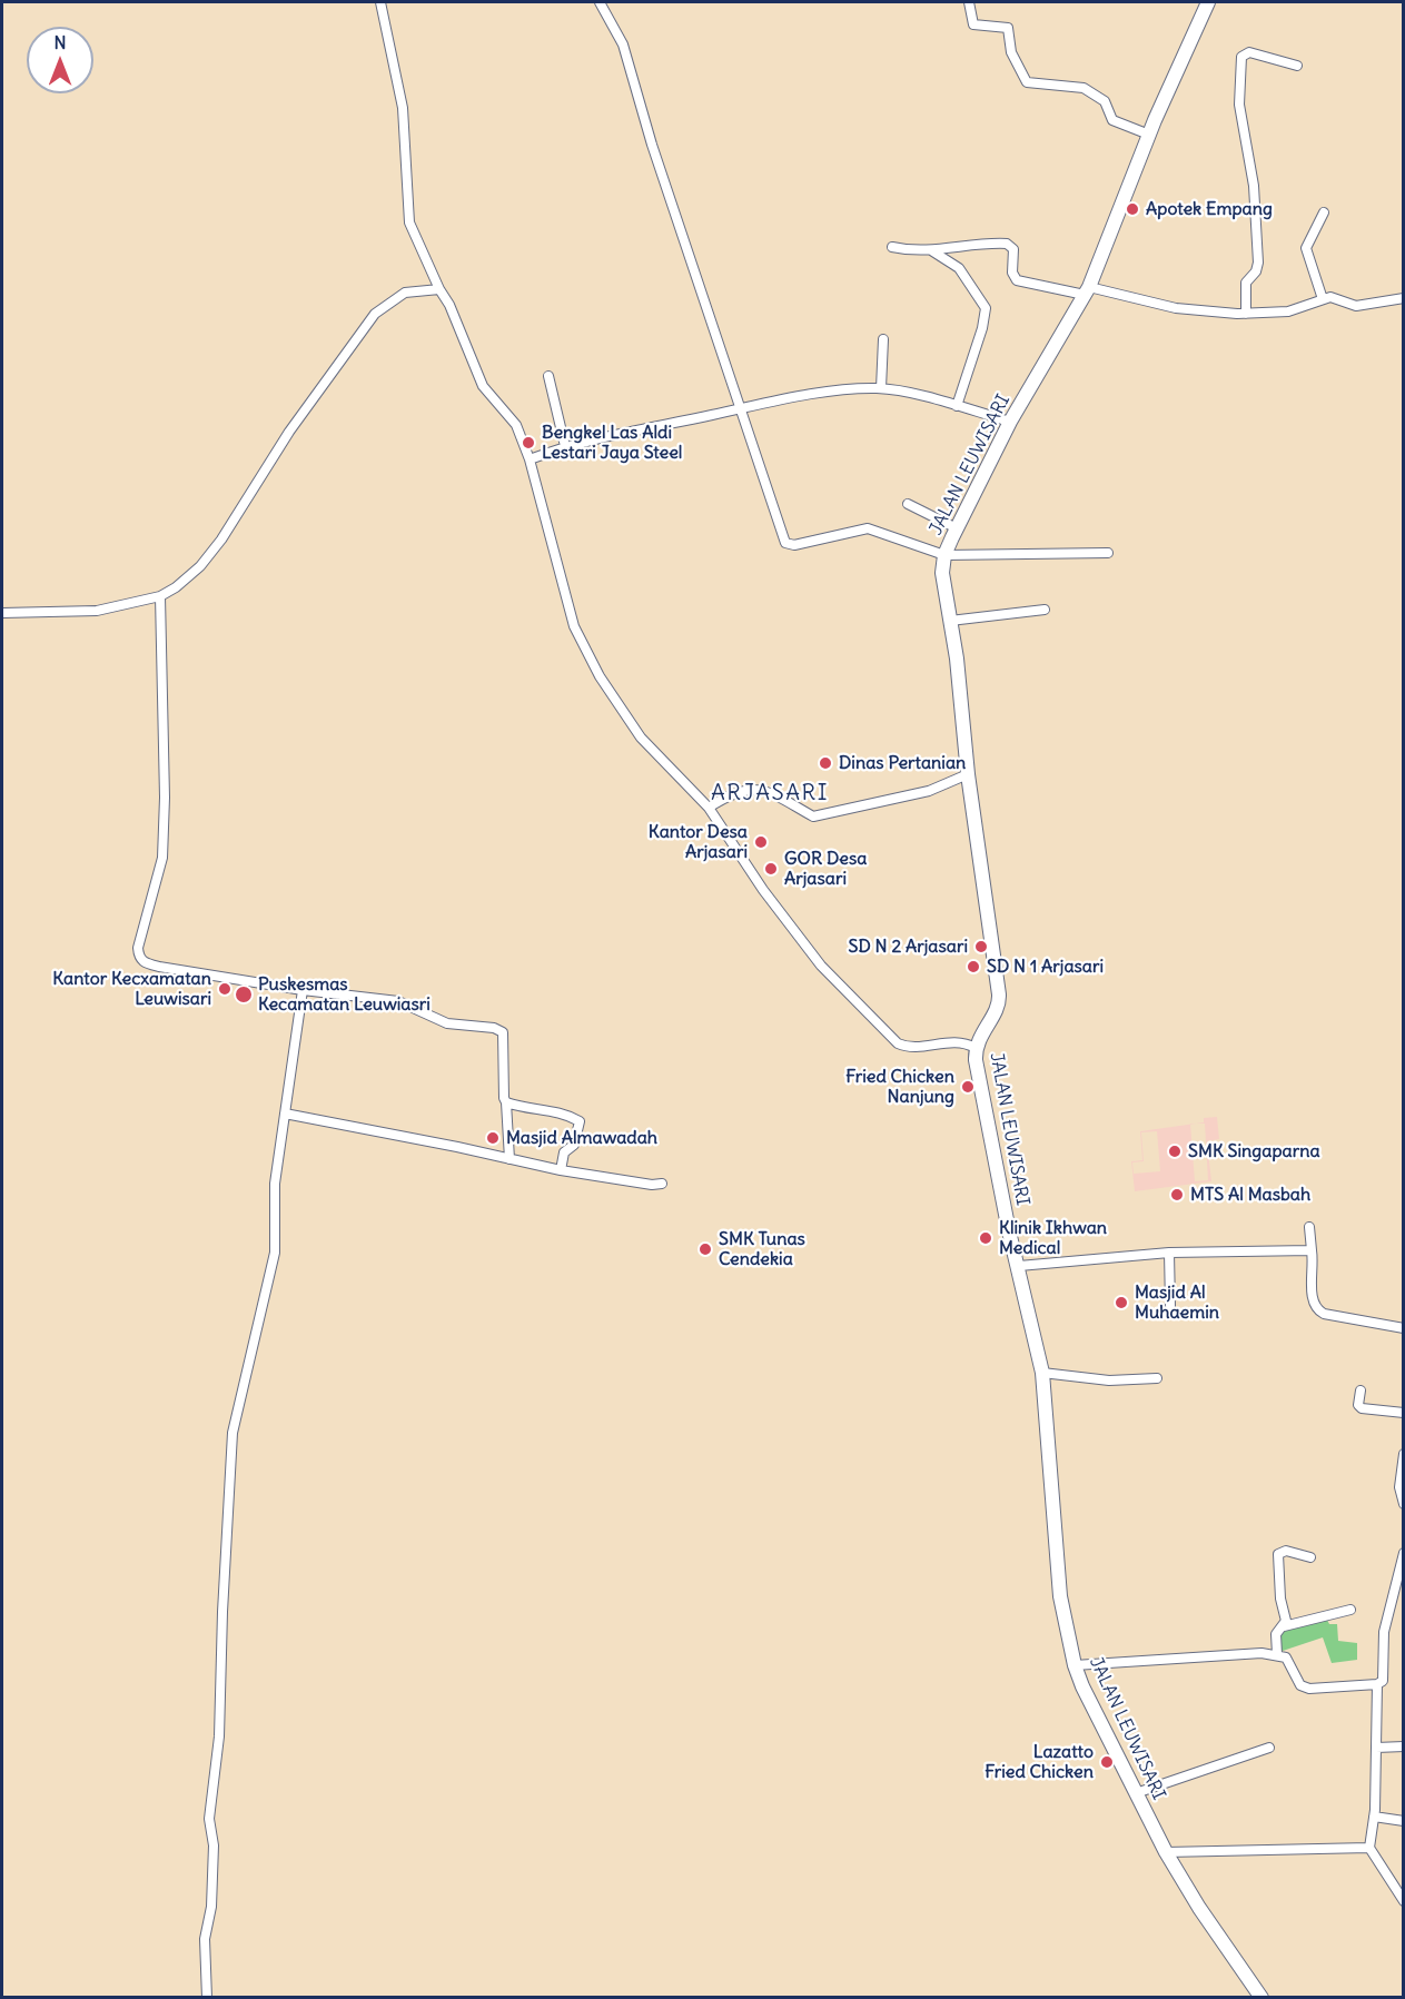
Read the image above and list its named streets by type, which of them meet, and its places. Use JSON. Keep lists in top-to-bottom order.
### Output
{
  "streets": {
    "main road": ["JALAN LEUWISARI"]
  },
  "districts": ["ARJASARI"],
  "places": [
    "Apotek Empang",
    "Bengkel Las Aldi Lestari Jaya Steel",
    "Dinas Pertanian",
    "Kantor Desa Arjasari",
    "GOR Desa Arjasari",
    "SD N 2 Arjasari",
    "SD N 1 Arjasari",
    "Kantor Kecxamatan Leuwisari",
    "Puskesmas Kecamatan Leuwiasri",
    "Fried Chicken Nanjung",
    "Masjid Almawadah",
    "SMK Singaparna",
    "MTS Al Masbah",
    "Klinik Ikhwan Medical",
    "SMK Tunas Cendekia",
    "Masjid Al Muhaemin",
    "Lazatto Fried Chicken"
  ],
  "north": "top"
}
